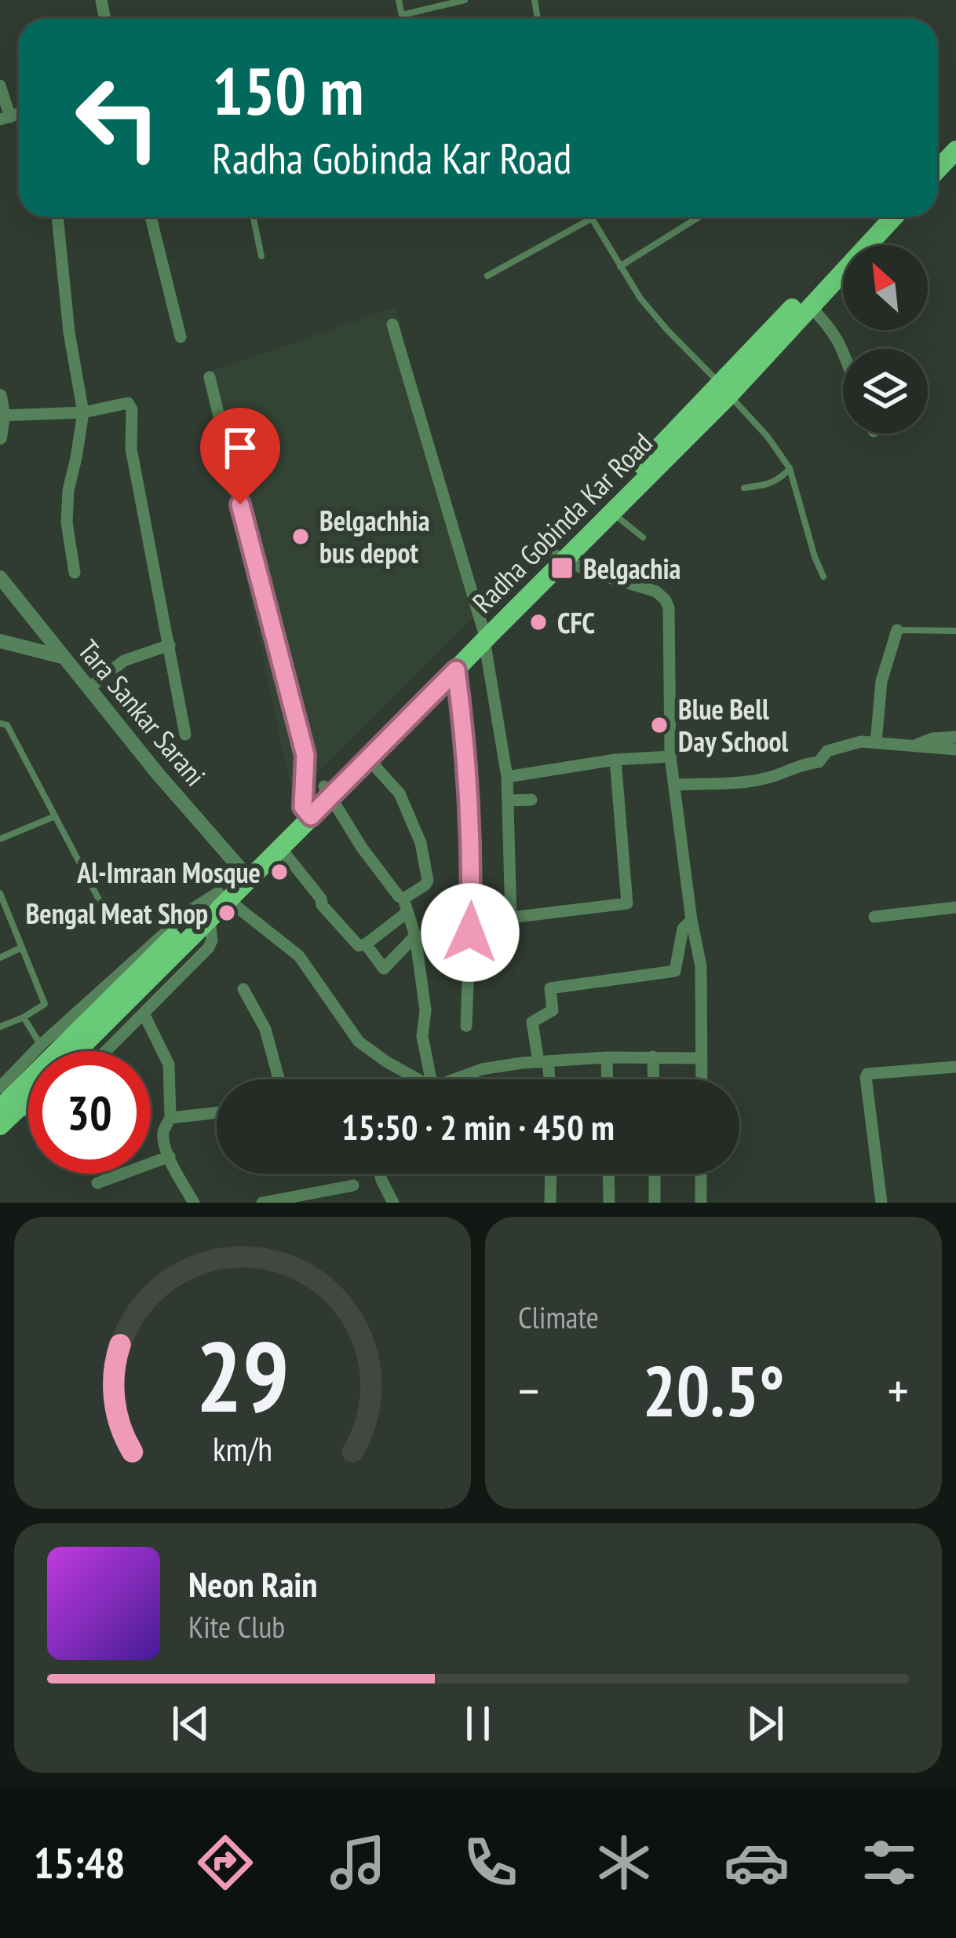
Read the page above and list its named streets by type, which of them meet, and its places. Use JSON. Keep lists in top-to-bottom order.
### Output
{
  "streets": {
    "main road": ["Radha Gobinda Kar Road"],
    "street": ["Tara Sankar Sarani"]
  },
  "places": {
    "other": [
      "Belgachhia bus depot",
      "CFC",
      "Blue Bell Day School",
      "Al-Imraan Mosque",
      "Bengal Meat Shop"
    ],
    "transit": ["Belgachia"]
  },
  "north": "top left",
  "page": {
    "turn": ["150 m", "Radha Gobinda Kar Road"],
    "limit": "30",
    "trip": "15:50 · 2 min · 450 m",
    "tile": "Climate",
    "heat": ["−", "20.5°", "+"],
    "song": ["Neon Rain", "Kite Club"],
    "tabs": "15:48",
    "gauge": ["29", "km/h"]
  }
}
